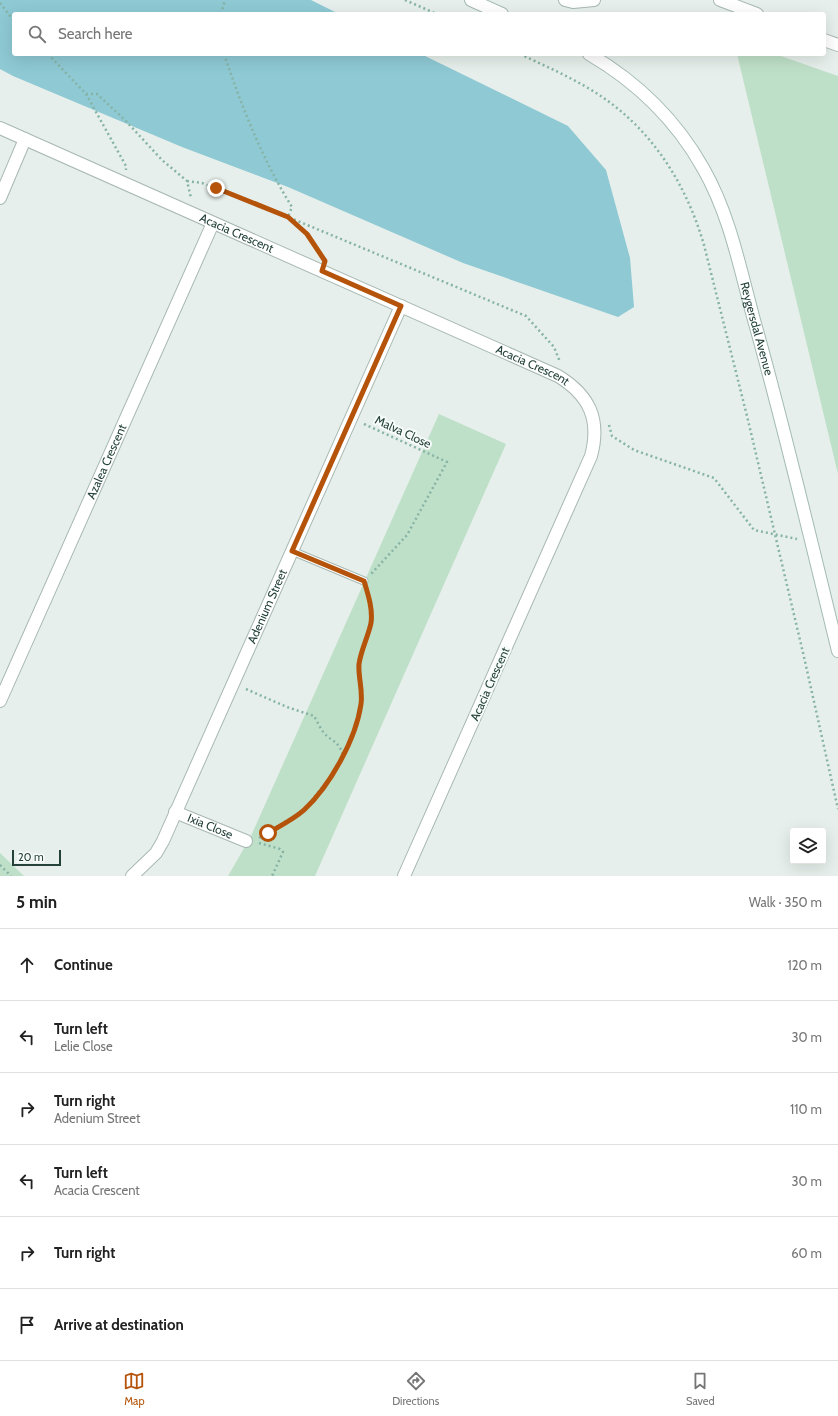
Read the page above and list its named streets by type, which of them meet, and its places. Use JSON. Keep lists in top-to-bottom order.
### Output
{
  "streets": {
    "street": [
      "Acacia Crescent",
      "Reygersdal Avenue",
      "Azalea Crescent",
      "Adenium Street",
      "Ixia Close"
    ],
    "path": ["Malva Close"]
  },
  "crossings": [
    ["Acacia Crescent", "Azalea Crescent"],
    ["Acacia Crescent", "Adenium Street"],
    ["Malva Close", "Adenium Street"],
    ["Adenium Street", "Ixia Close"]
  ],
  "scale_bar": "20 m",
  "page": {
    "search": "Search here",
    "scale": "20 m",
    "heading": ["5 min", "Walk · 350 m"],
    "list": [
      ["Continue", "120 m"],
      ["Turn left", "Lelie Close", "30 m"],
      ["Turn right", "Adenium Street", "110 m"],
      ["Turn left", "Acacia Crescent", "30 m"],
      ["Turn right", "60 m"],
      "Arrive at destination"
    ],
    "nav": ["Map", "Directions", "Saved"]
  }
}
